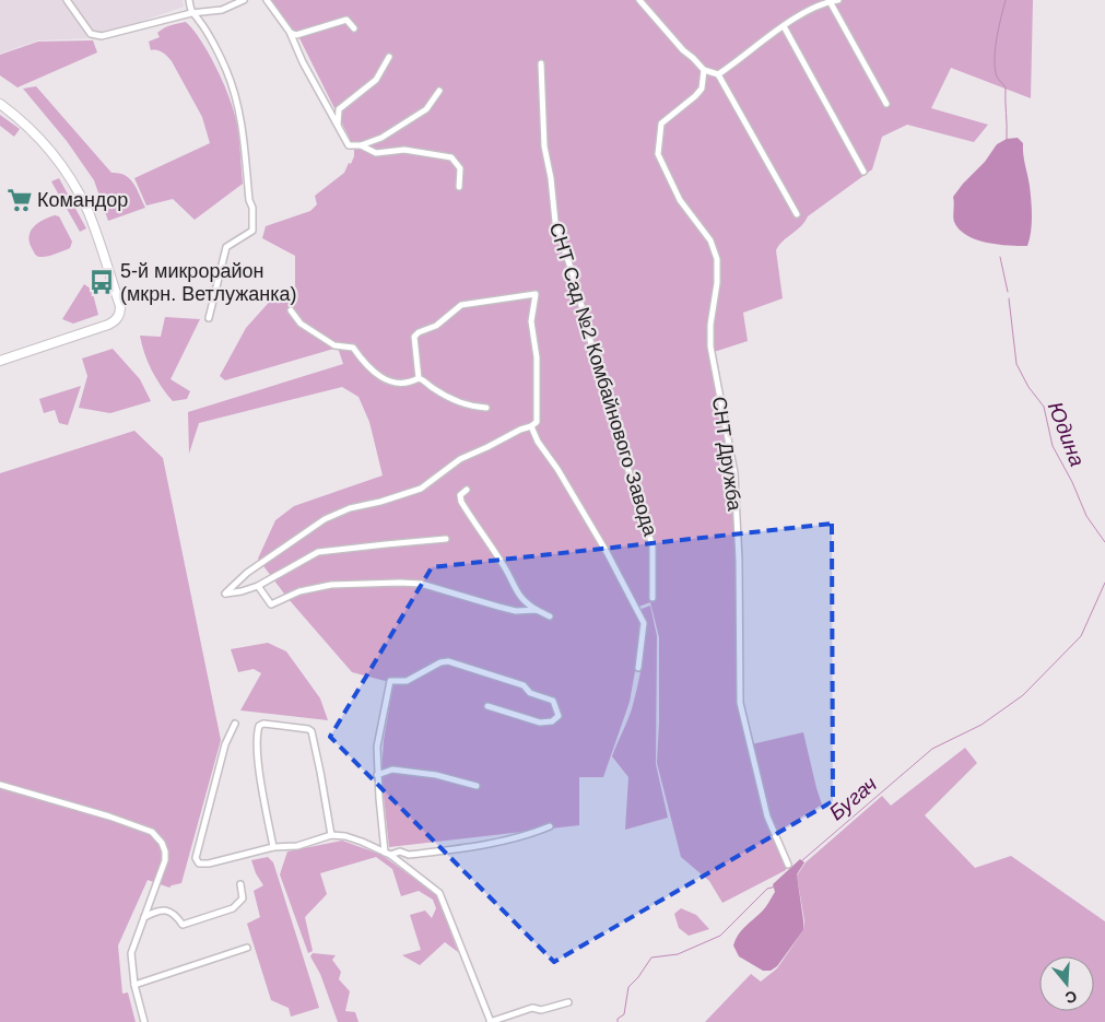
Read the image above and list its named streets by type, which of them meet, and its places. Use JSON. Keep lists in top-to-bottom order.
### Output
{
  "streets": {
    "street": ["СНТ Сад №2 Комбайнового Завода", "СНТ Дружба"]
  },
  "water": ["Юдина", "Бугач"],
  "places": {
    "supermarket": ["Командор"],
    "bus stop": ["5-й микрорайон (мкрн. Ветлужанка)"]
  },
  "north": "bottom"
}
